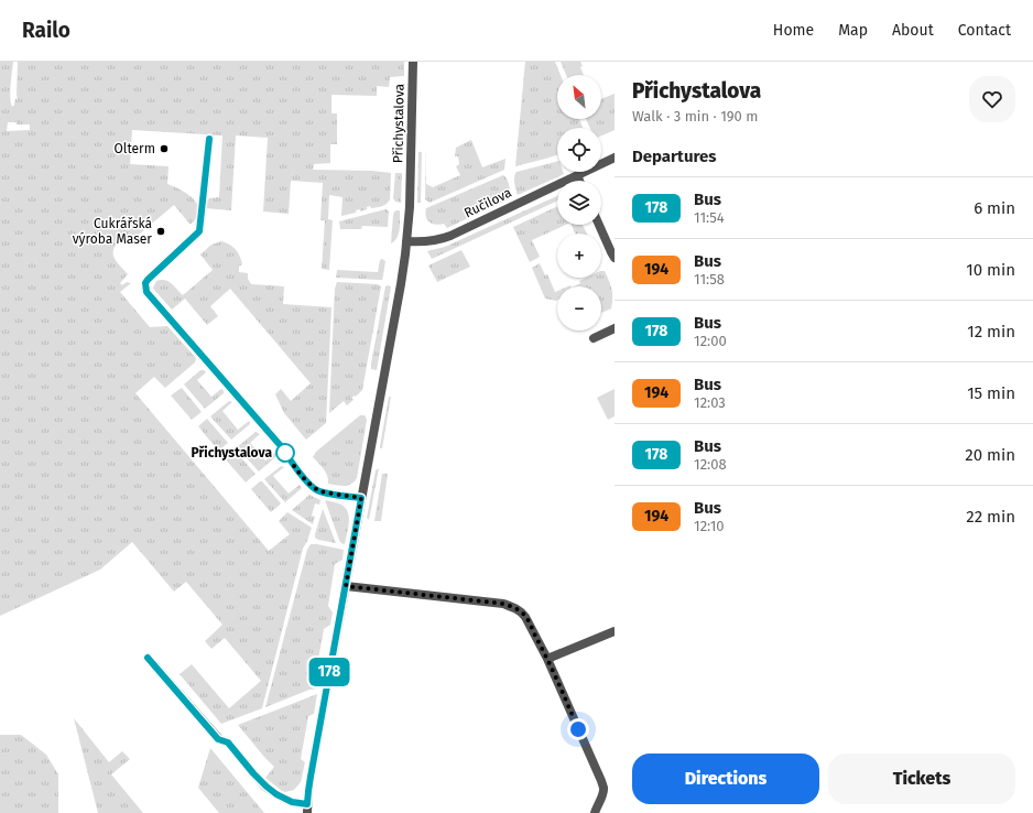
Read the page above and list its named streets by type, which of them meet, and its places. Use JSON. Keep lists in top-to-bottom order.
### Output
{
  "streets": {
    "street": ["Přichystalova", "Ručilova"]
  },
  "crossings": [
    ["Přichystalova", "Ručilova"]
  ],
  "places": ["Olterm", "Cukrářská výroba Maser", "Přichystalova"],
  "lines": ["bus line 178"],
  "north": "top left",
  "page": {
    "header": "Railo",
    "nav": [
      "Home",
      "Map",
      "About",
      "Contact"
    ],
    "on_map": "178",
    "heading": [
      ["Přichystalova", "Walk · 3 min · 190 m"],
      "Departures"
    ],
    "map_buttons": ["+", "−"],
    "list": [
      {
        "mark": "178",
        "name": "Bus",
        "note": "11:54",
        "value": "6 min"
      },
      {
        "mark": "194",
        "name": "Bus",
        "note": "11:58",
        "value": "10 min"
      },
      {
        "mark": "178",
        "name": "Bus",
        "note": "12:00",
        "value": "12 min"
      },
      {
        "mark": "194",
        "name": "Bus",
        "note": "12:03",
        "value": "15 min"
      },
      {
        "mark": "178",
        "name": "Bus",
        "note": "12:08",
        "value": "20 min"
      },
      {
        "mark": "194",
        "name": "Bus",
        "note": "12:10",
        "value": "22 min"
      }
    ],
    "buttons": ["Directions", "Tickets"]
  }
}
